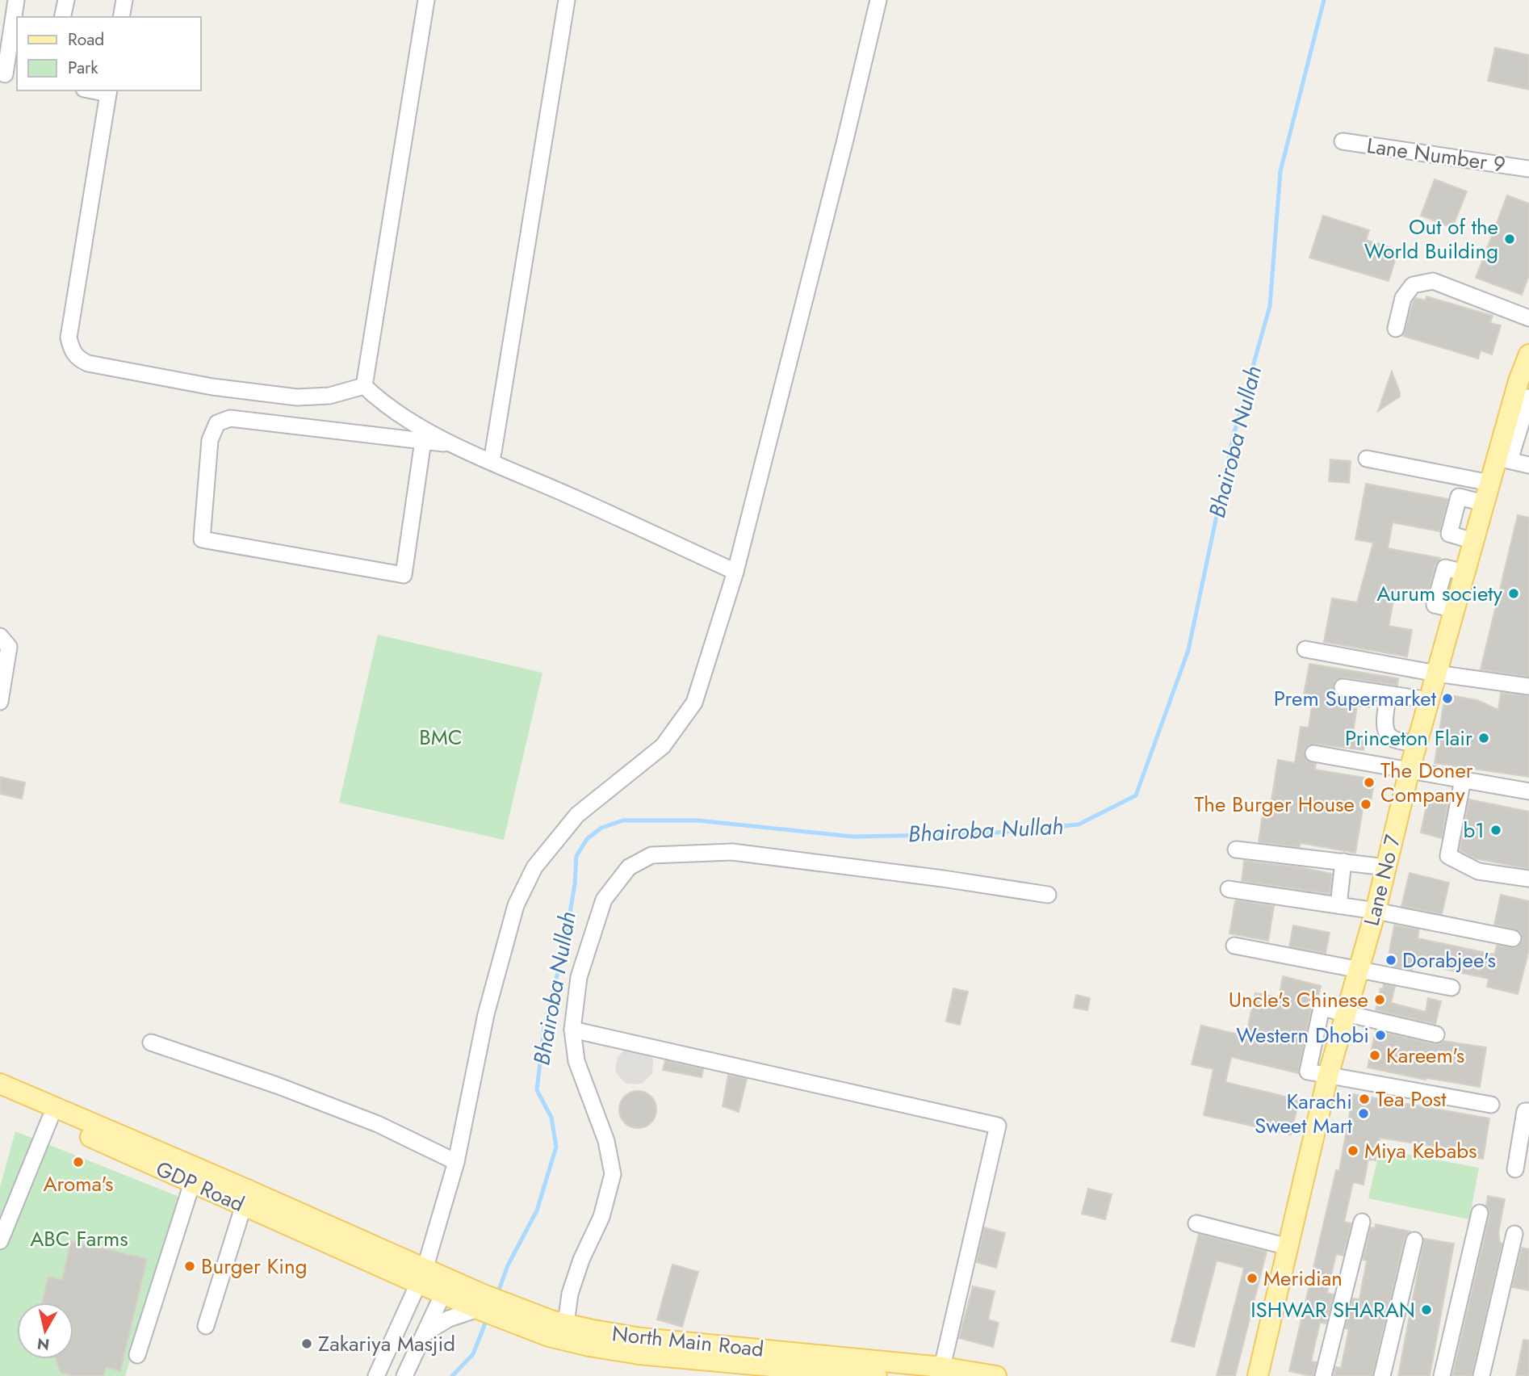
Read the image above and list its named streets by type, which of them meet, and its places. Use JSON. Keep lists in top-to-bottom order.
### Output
{
  "streets": {
    "main road": ["Lane No 7", "GDP Road", "North Main Road"],
    "street": ["Lane Number 9"]
  },
  "crossings": [
    ["GDP Road", "North Main Road"]
  ],
  "water": ["Bhairoba Nullah"],
  "parks": ["BMC", "ABC Farms"],
  "places": [
    "Out of the World Building",
    "Aurum society",
    "Prem Supermarket",
    "Princeton Flair",
    "The Doner Company",
    "The Burger House",
    "b1",
    "Dorabjee's",
    "Uncle's Chinese",
    "Western Dhobi",
    "Kareem's",
    "Tea Post",
    "Karachi Sweet Mart",
    "Miya Kebabs",
    "Aroma's",
    "Burger King",
    "Meridian",
    "ISHWAR SHARAN",
    "Zakariya Masjid"
  ],
  "legend": ["Road", "Park"],
  "north": "bottom"
}
